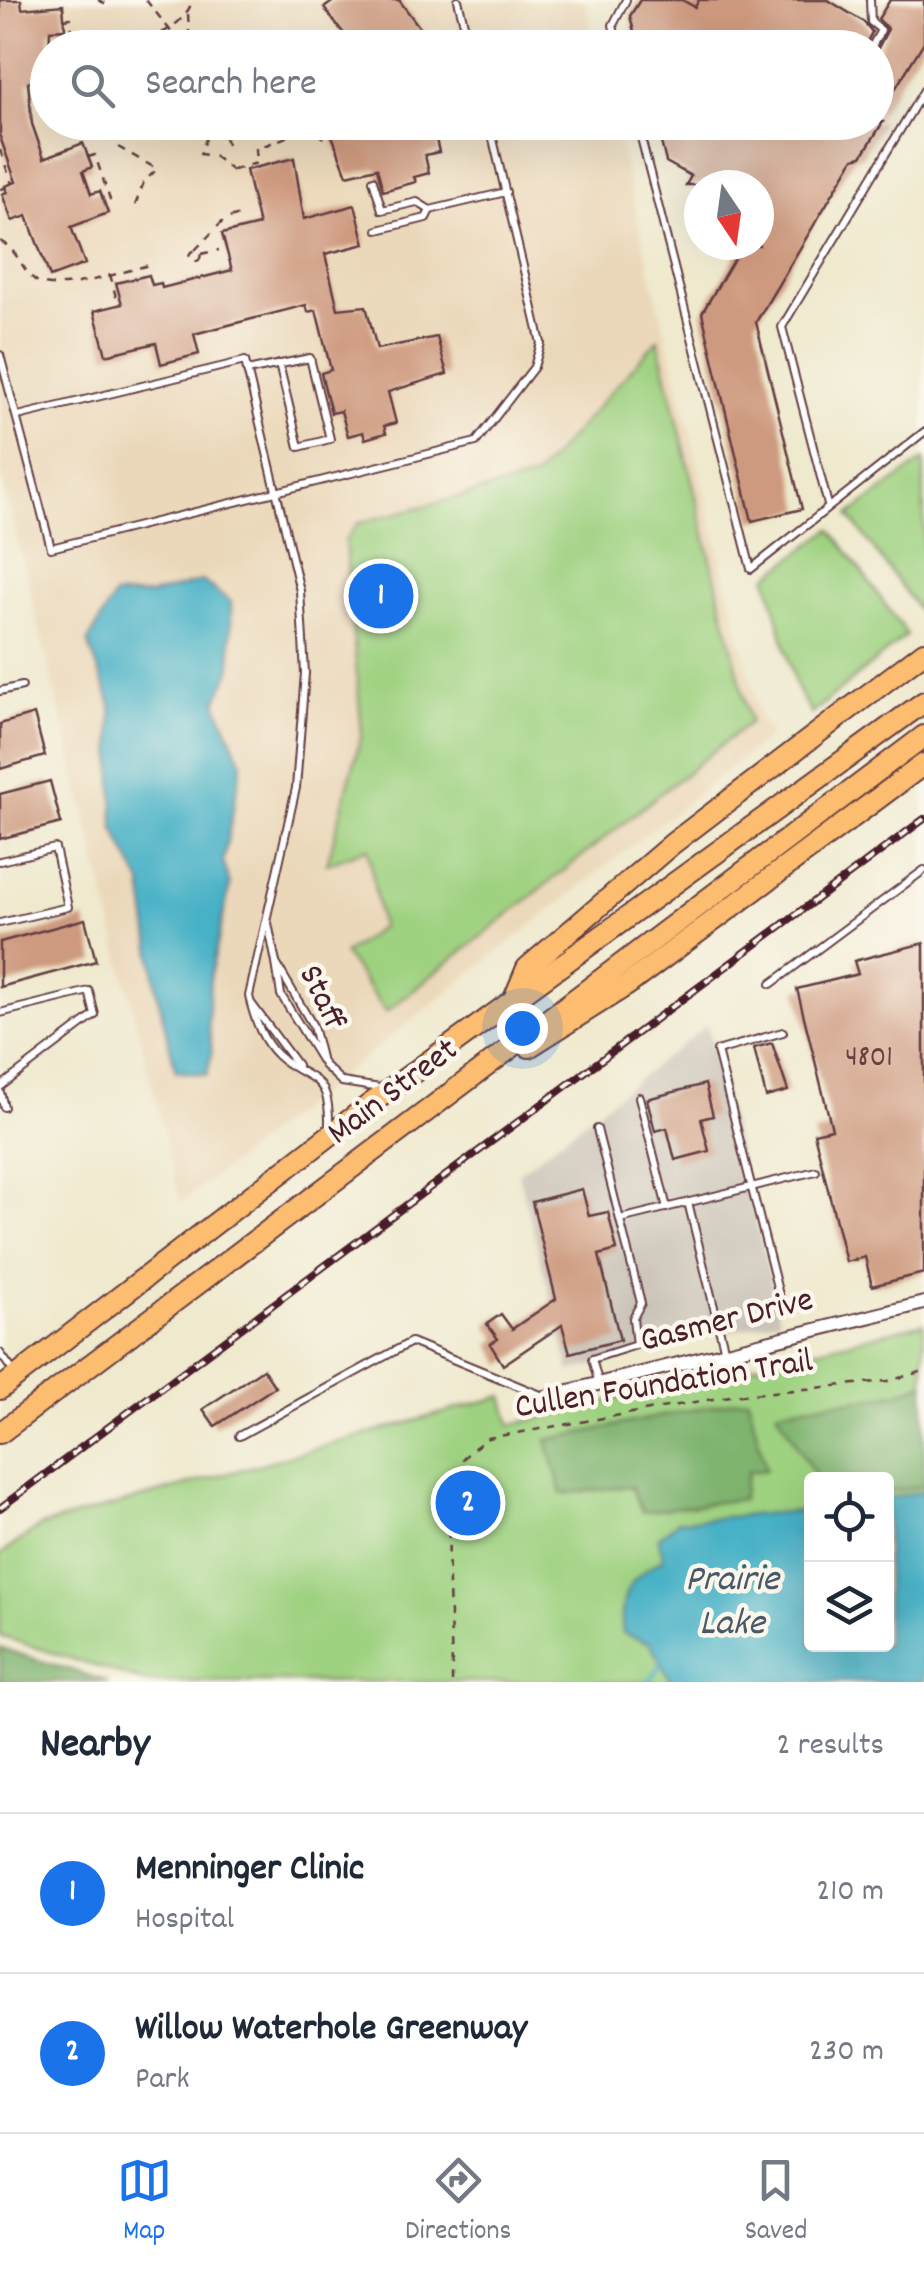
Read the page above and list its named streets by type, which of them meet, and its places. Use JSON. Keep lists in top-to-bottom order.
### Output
{
  "streets": {
    "highway": ["Main Street"],
    "street": ["Gasmer Drive"],
    "lane": ["Staff"],
    "path": ["Cullen Foundation Trail"]
  },
  "water": ["Prairie Lake"],
  "house_numbers": ["4801"],
  "north": "bottom",
  "page": {
    "search": "Search here",
    "pins": ["1", "2"],
    "heading": ["Nearby", "2 results"],
    "list": [
      {
        "mark": "1",
        "name": "Menninger Clinic",
        "note": "Hospital",
        "value": "210 m"
      },
      {
        "mark": "2",
        "name": "Willow Waterhole Greenway",
        "note": "Park",
        "value": "230 m"
      }
    ],
    "nav": ["Map", "Directions", "Saved"]
  }
}
